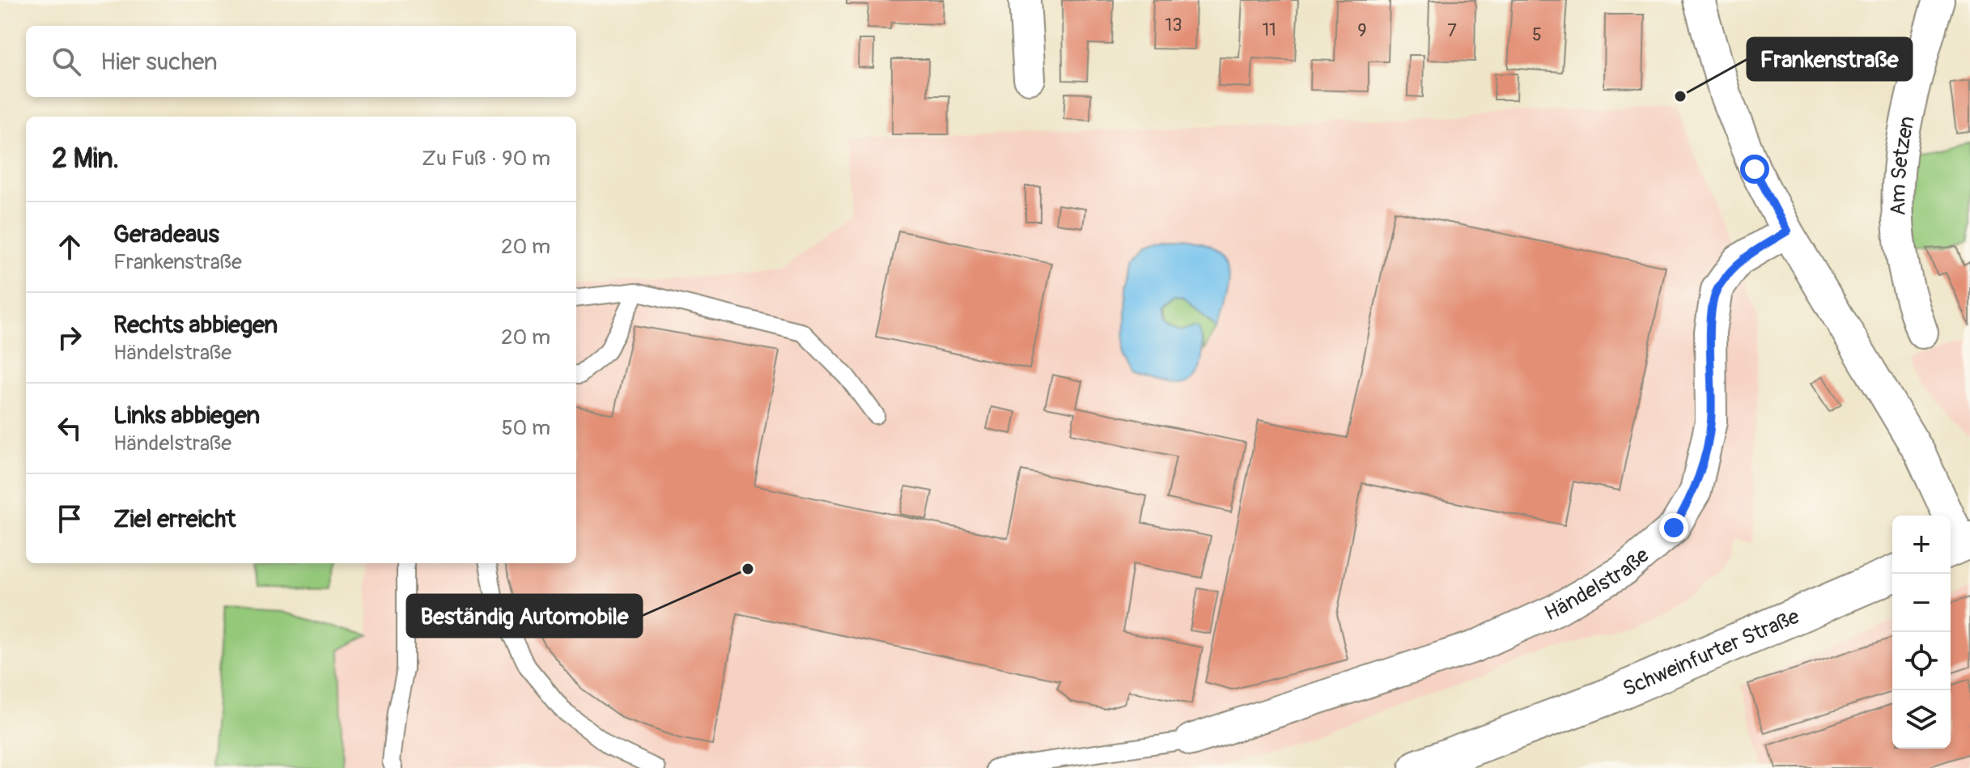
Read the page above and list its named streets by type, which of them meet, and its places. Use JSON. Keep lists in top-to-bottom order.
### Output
{
  "streets": {
    "street": ["Am Setzen", "Händelstraße", "Schweinfurter Straße"]
  },
  "places": ["Frankenstraße", "Beständig Automobile"],
  "house_numbers": [
    "13",
    "11",
    "9",
    "7",
    "5"
  ],
  "page": {
    "search": "Hier suchen",
    "heading": ["2 Min.", "Zu Fuß · 90 m"],
    "list": [
      ["Geradeaus", "Frankenstraße", "20 m"],
      ["Rechts abbiegen", "Händelstraße", "20 m"],
      ["Links abbiegen", "Händelstraße", "50 m"],
      "Ziel erreicht"
    ],
    "map_buttons": ["+", "−"]
  }
}
